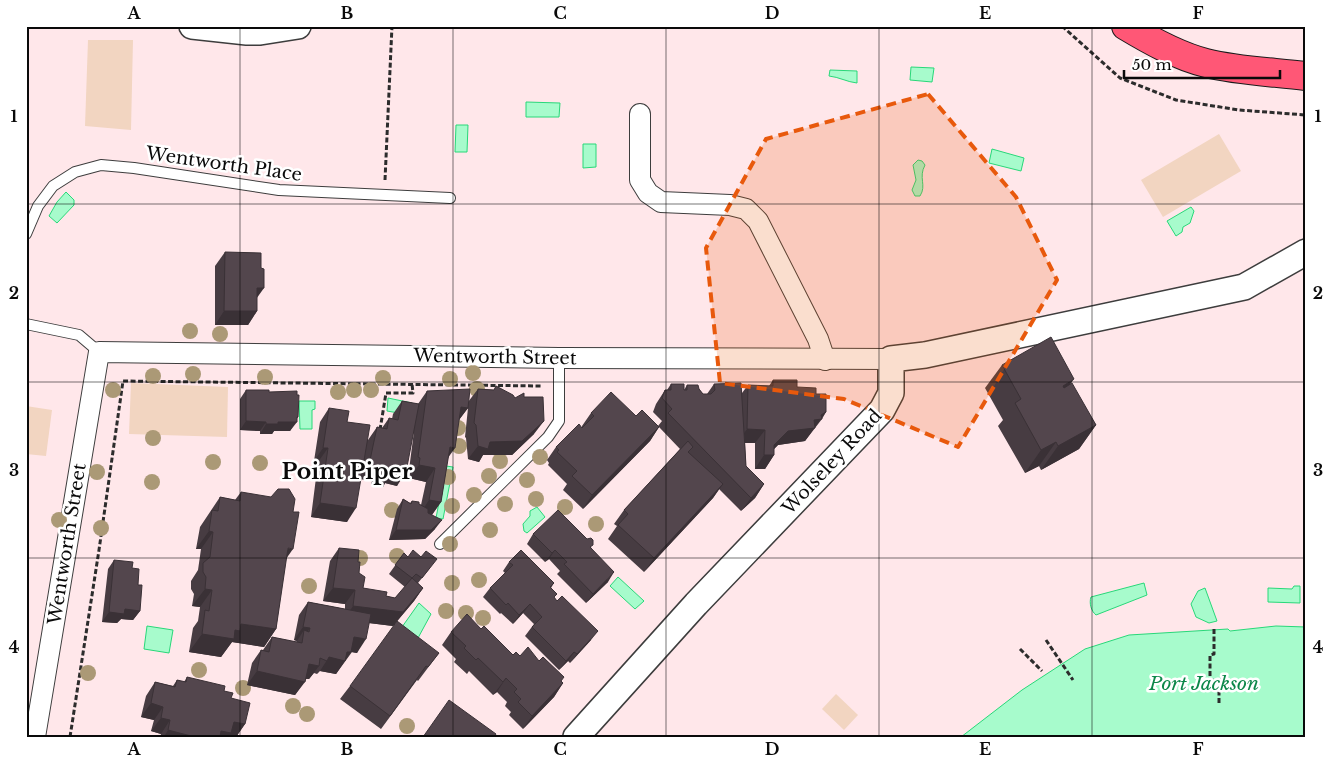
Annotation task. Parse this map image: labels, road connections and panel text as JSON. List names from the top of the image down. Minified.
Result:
{"streets":{"street":["Wentworth Street","Wolseley Road"],"lane":["Wentworth Place"]},"crossings":[["Wentworth Street","Wolseley Road"]],"districts":["Point Piper"],"water":["Port Jackson"],"scale_bar":"50 m","grid":{"columns":["A","B","C","D","E","F"],"rows":["1","2","3","4"]}}
